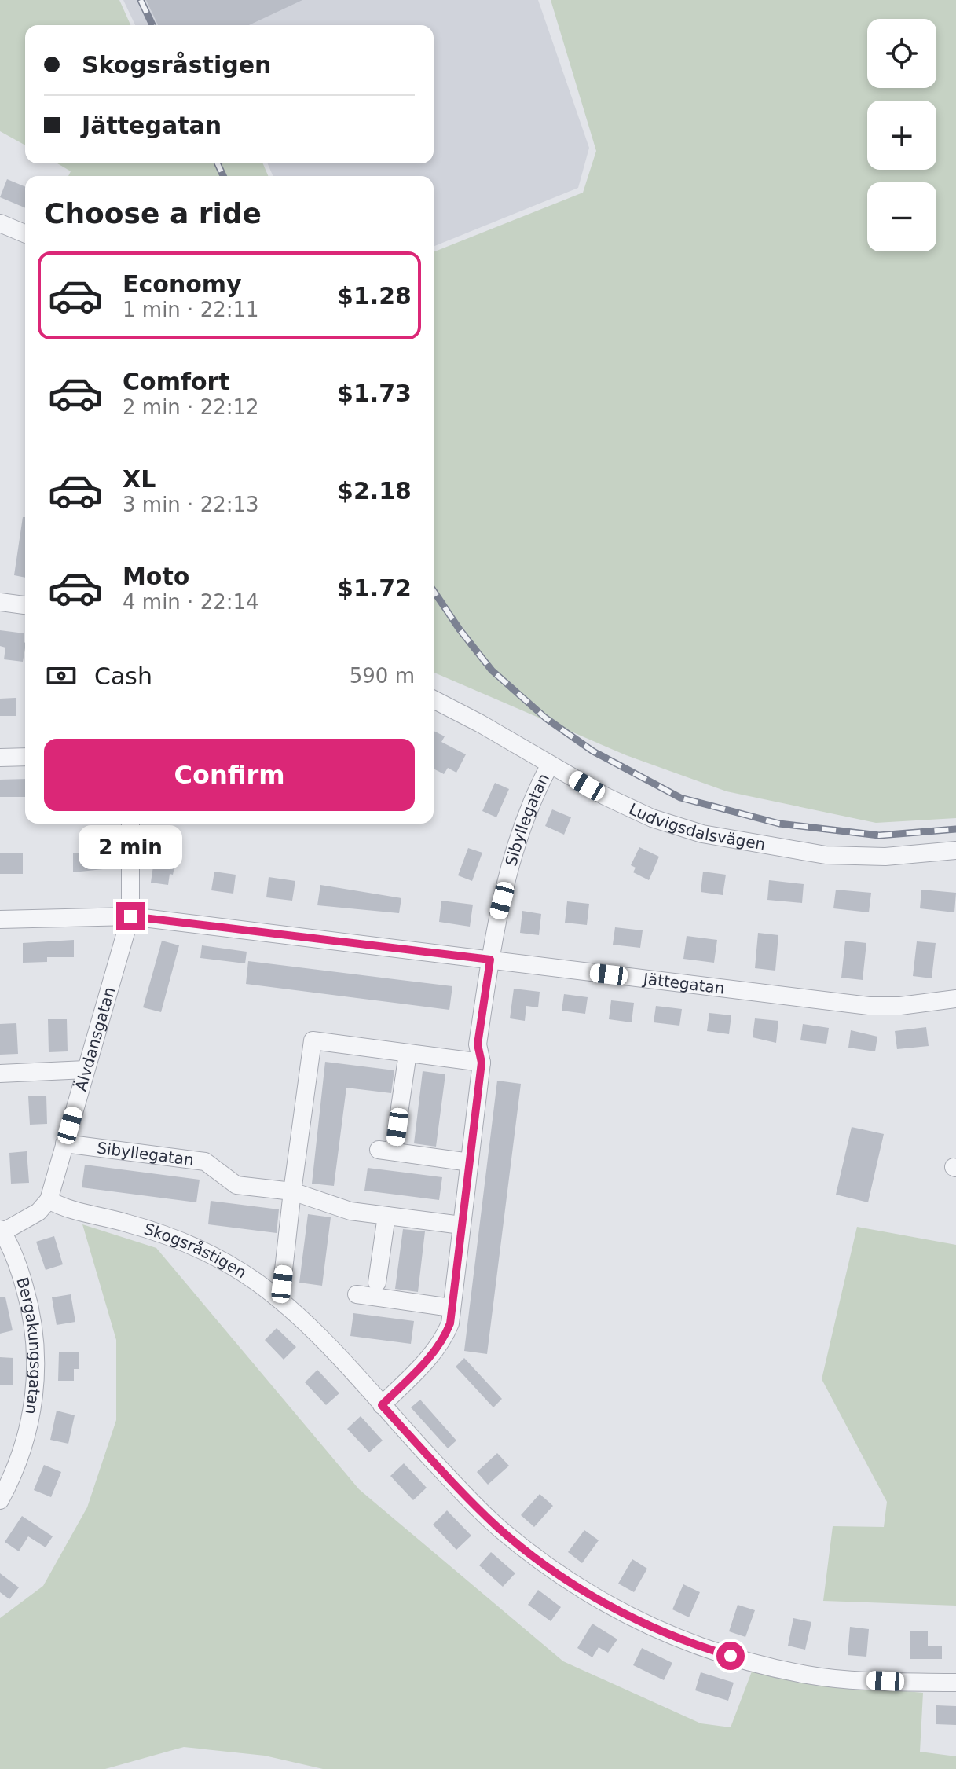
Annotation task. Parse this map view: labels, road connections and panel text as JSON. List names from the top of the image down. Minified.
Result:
{"streets":{"street":["Sibyllegatan","Ludvigsdalsvägen","Jättegatan","Älvdansgatan","Skogsråstigen","Bergakungsgatan"]},"crossings":[["Sibyllegatan","Ludvigsdalsvägen"],["Sibyllegatan","Jättegatan"],["Sibyllegatan","Älvdansgatan"],["Sibyllegatan","Skogsråstigen"],["Jättegatan","Älvdansgatan"],["Älvdansgatan","Skogsråstigen"]],"page":{"map_buttons":["+","−"],"banner":["Skogsråstigen","Jättegatan"],"heading":"Choose a ride","list":[{"name":"Economy","note":"1 min · 22:11","value":"$1.28"},{"name":"Comfort","note":"2 min · 22:12","value":"$1.73"},{"name":"XL","note":"3 min · 22:13","value":"$2.18"},{"name":"Moto","note":"4 min · 22:14","value":"$1.72"}],"pay":["Cash","590 m"],"buttons":"Confirm","bubble":"2 min"}}
